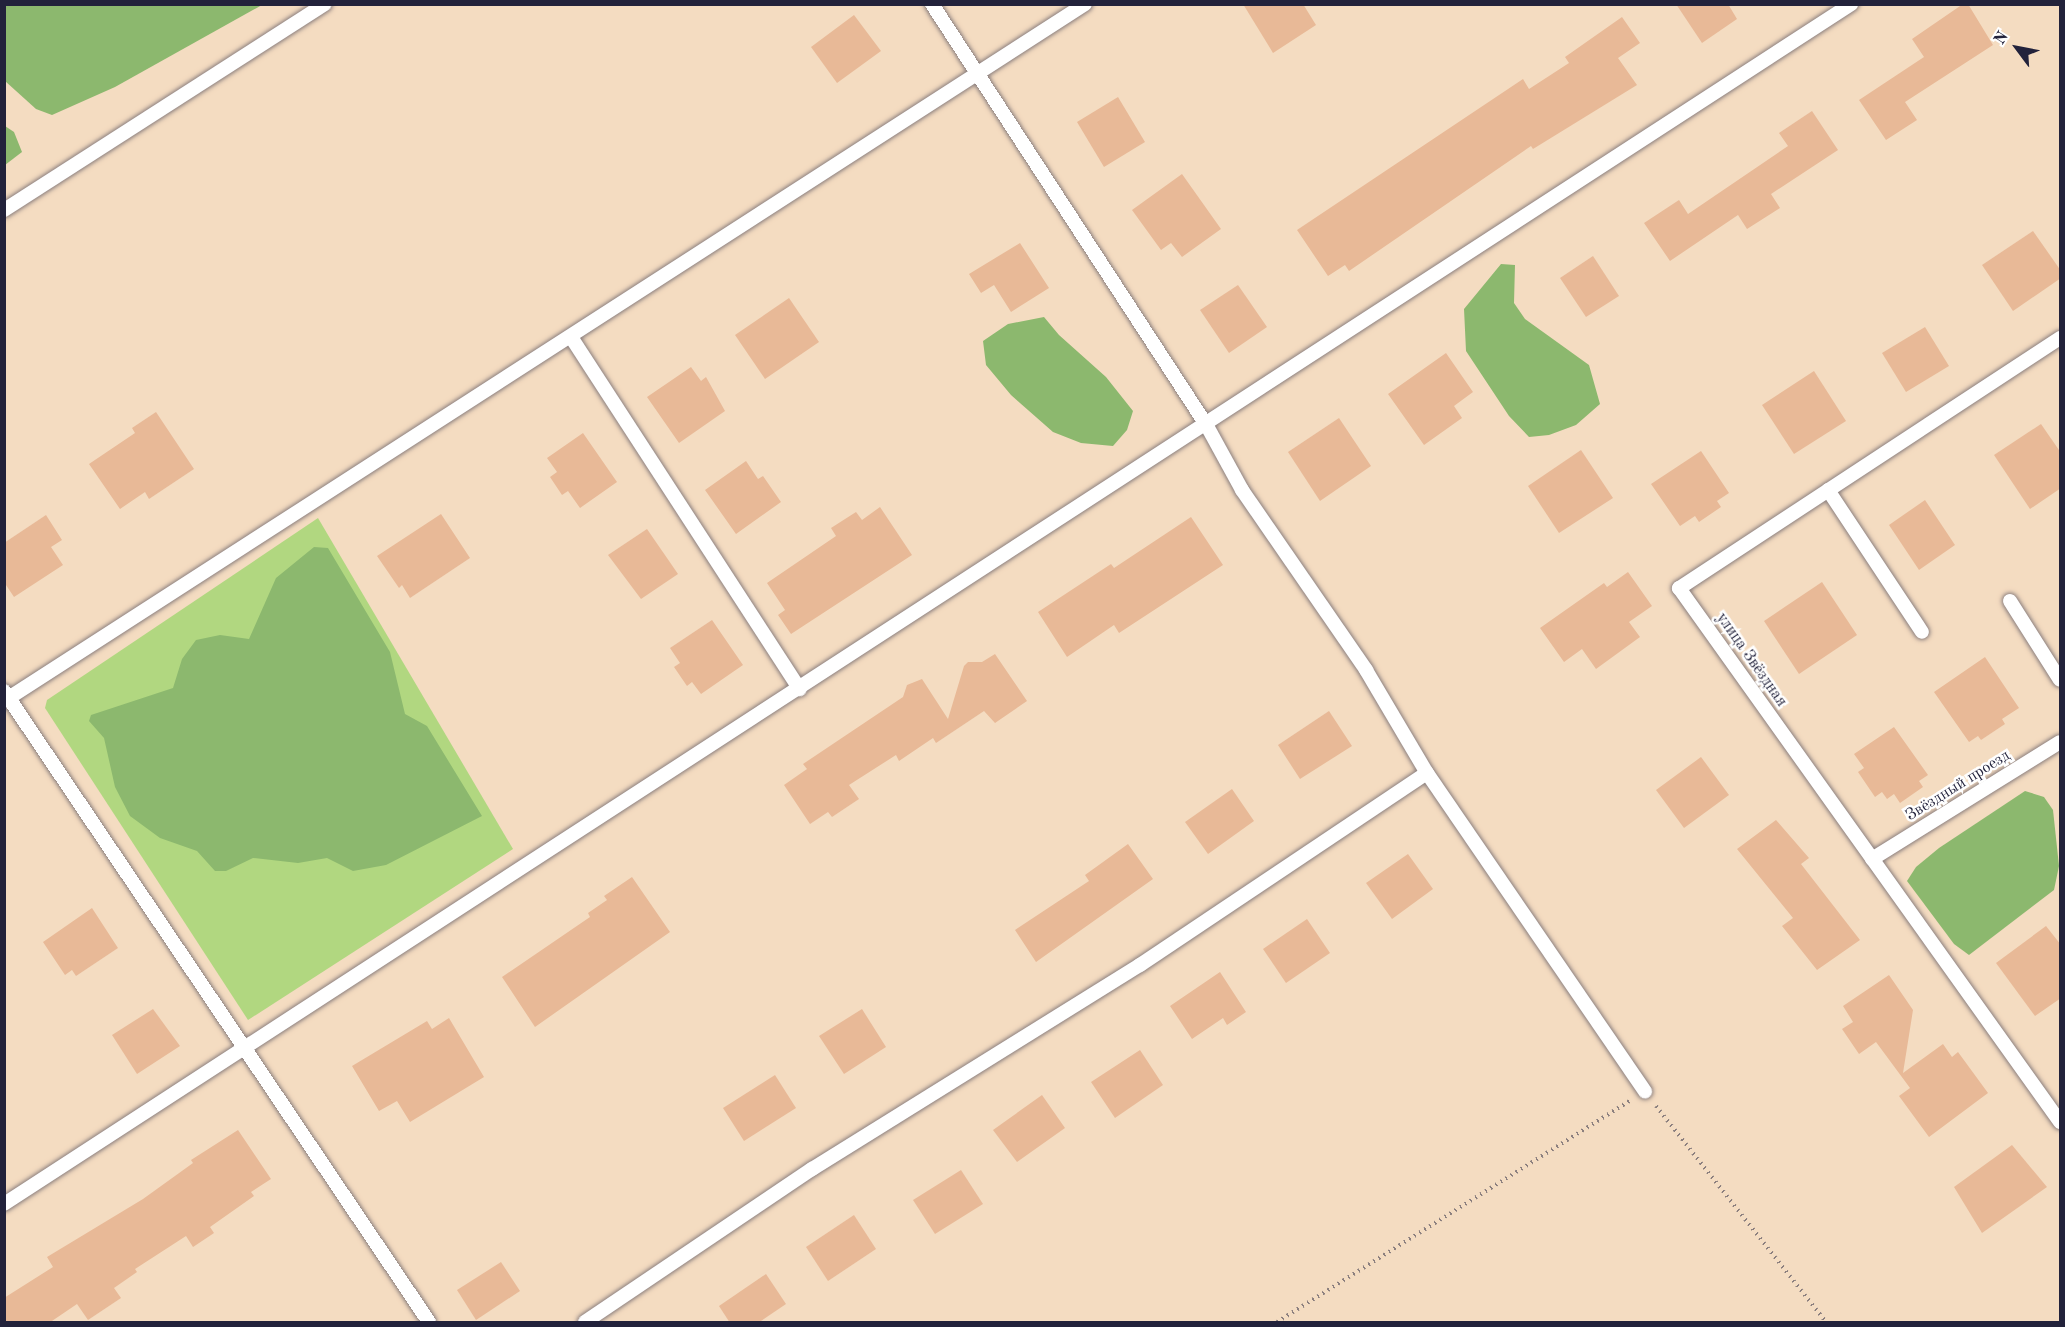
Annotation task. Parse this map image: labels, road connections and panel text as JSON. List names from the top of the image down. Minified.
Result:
{"streets":{"lane":["улица Звёздная","Звёздный проезд"]},"crossings":[["улица Звёздная","Звёздный проезд"]],"north":"top left"}
